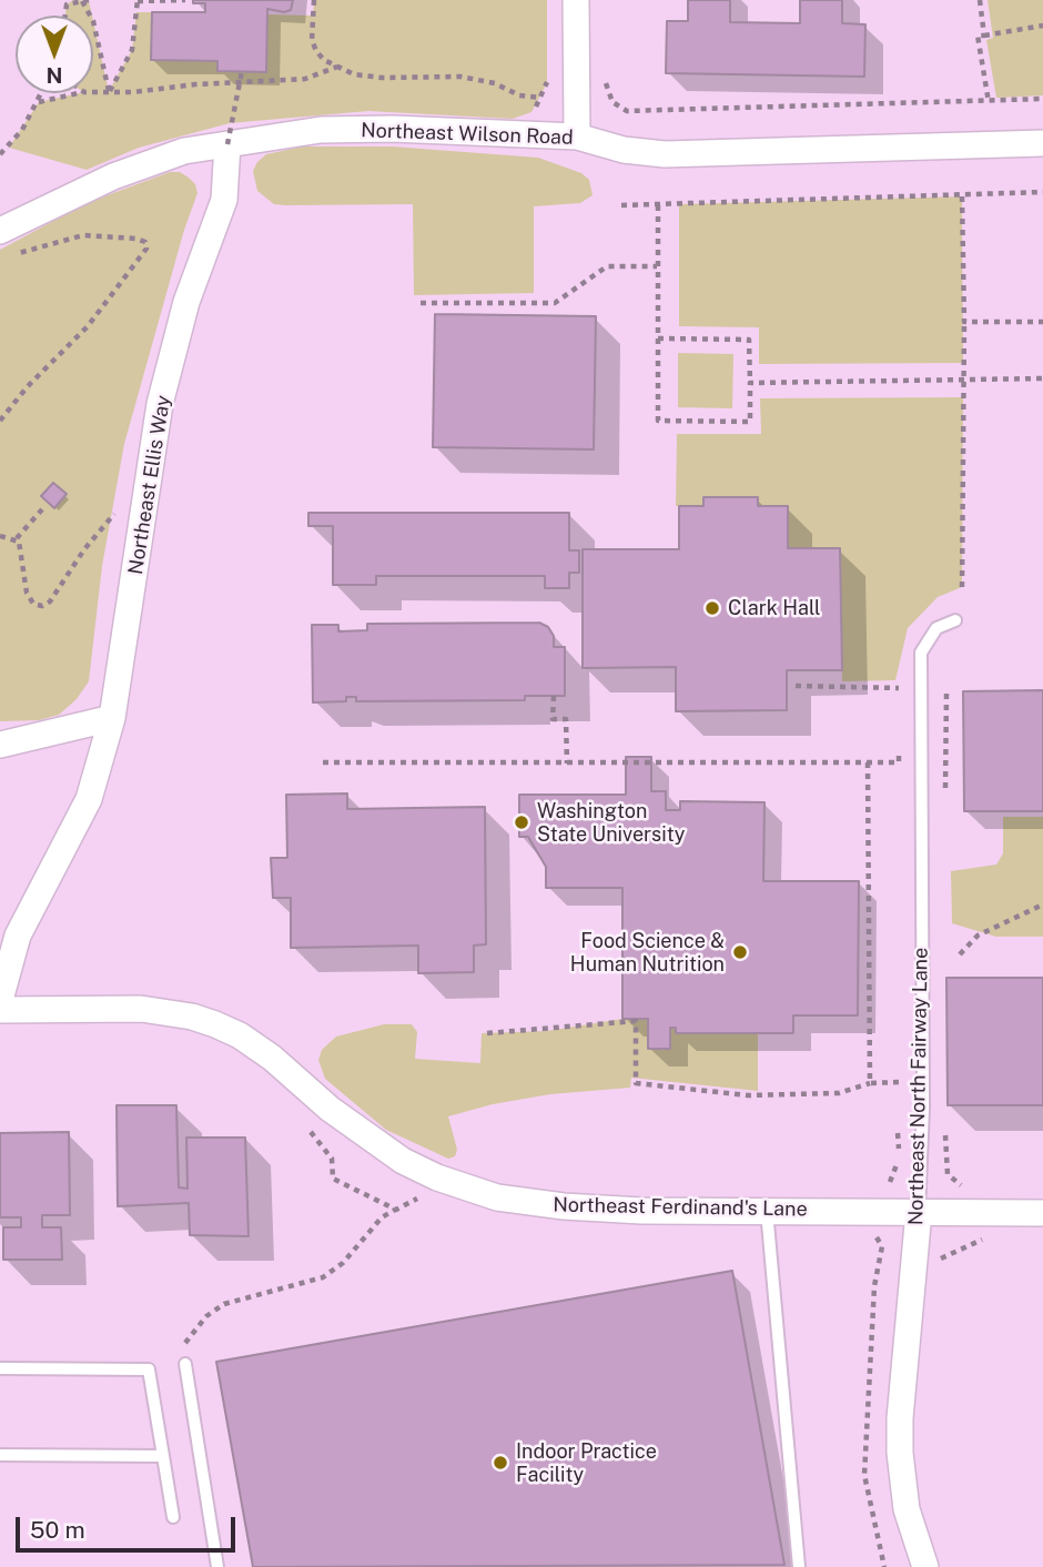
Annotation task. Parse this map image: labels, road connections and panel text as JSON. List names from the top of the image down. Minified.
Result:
{"streets":{"street":["Northeast Wilson Road","Northeast Ellis Way","Northeast North Fairway Lane","Northeast Ferdinand's Lane"]},"crossings":[["Northeast Wilson Road","Northeast Ellis Way"],["Northeast North Fairway Lane","Northeast Ferdinand's Lane"]],"places":["Clark Hall","Washington State University","Food Science & Human Nutrition","Indoor Practice Facility"],"scale_bar":"50 m","north":"bottom"}
